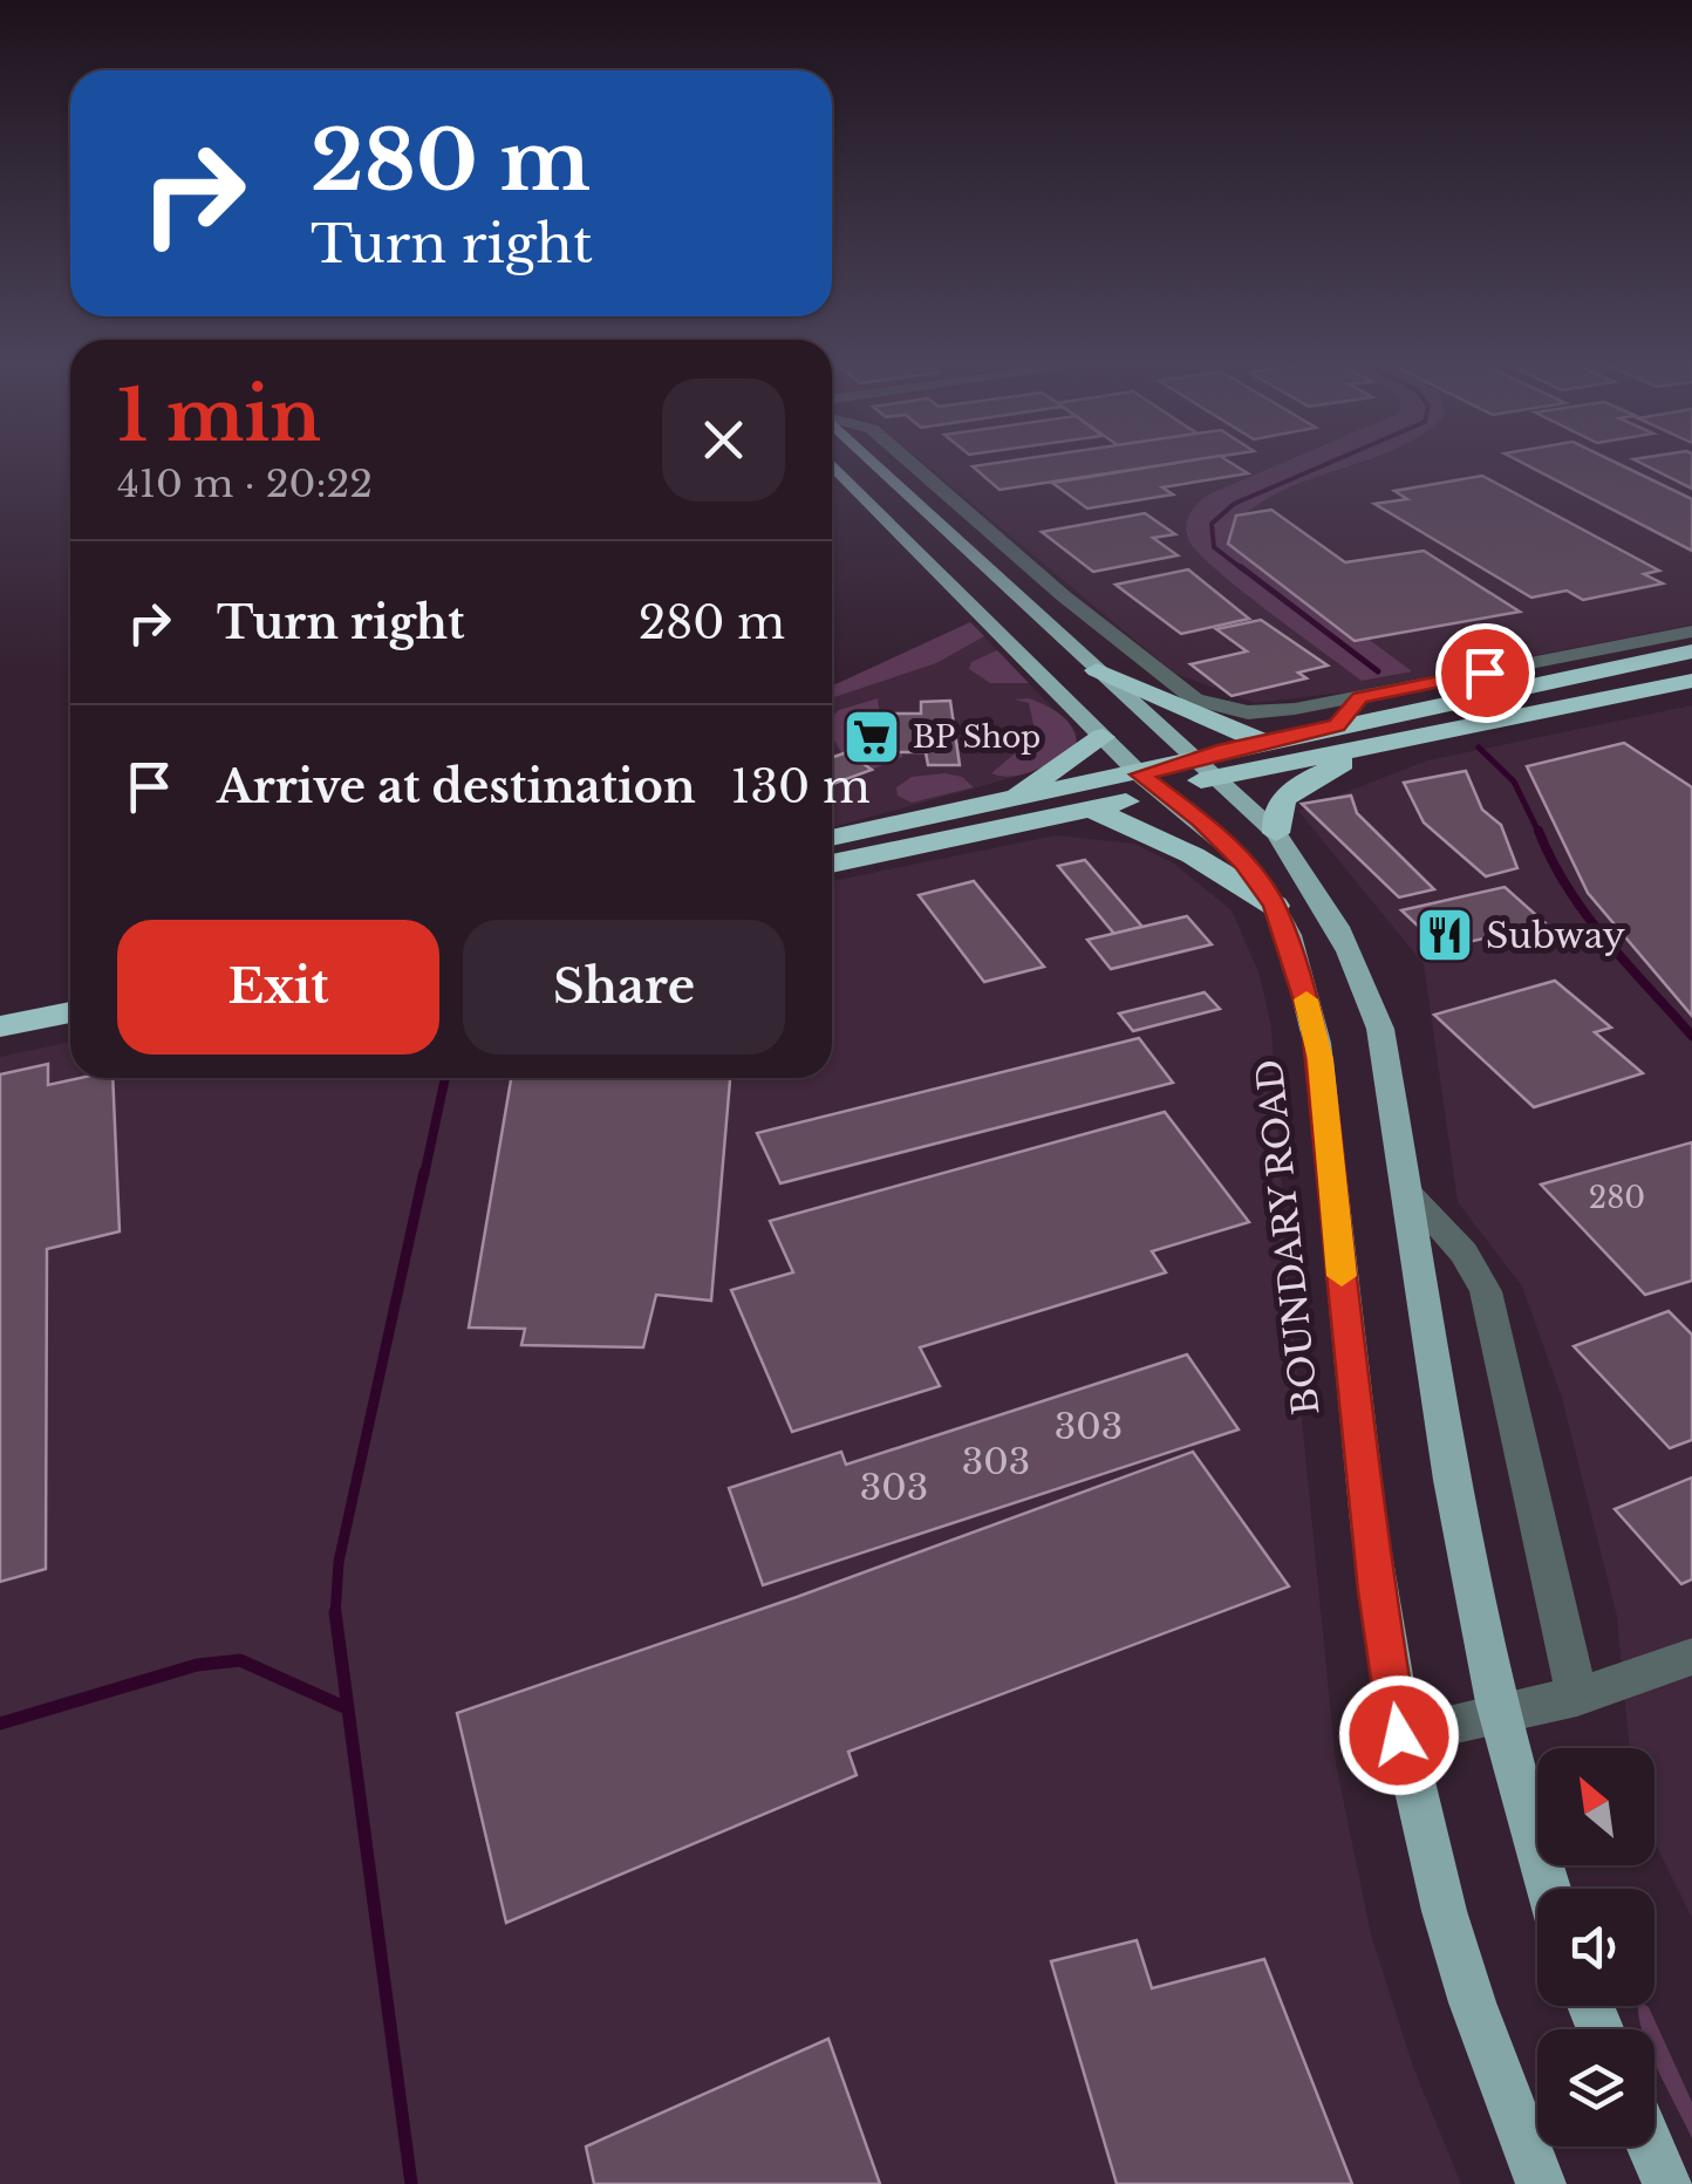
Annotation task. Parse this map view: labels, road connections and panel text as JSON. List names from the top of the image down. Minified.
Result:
{"streets":{"main road":["BOUNDARY ROAD"]},"places":{"supermarket":["BP Shop"],"restaurant":["Subway"]},"house_numbers":["280","303","303","303"],"north":"top left","page":{"turn":["280 m","Turn right"],"heading":["1 min","410 m · 20:22"],"list":[{"name":"Turn right","value":"280 m"},{"name":"Arrive at destination","value":"130 m"}],"buttons":["Exit","Share"]}}
